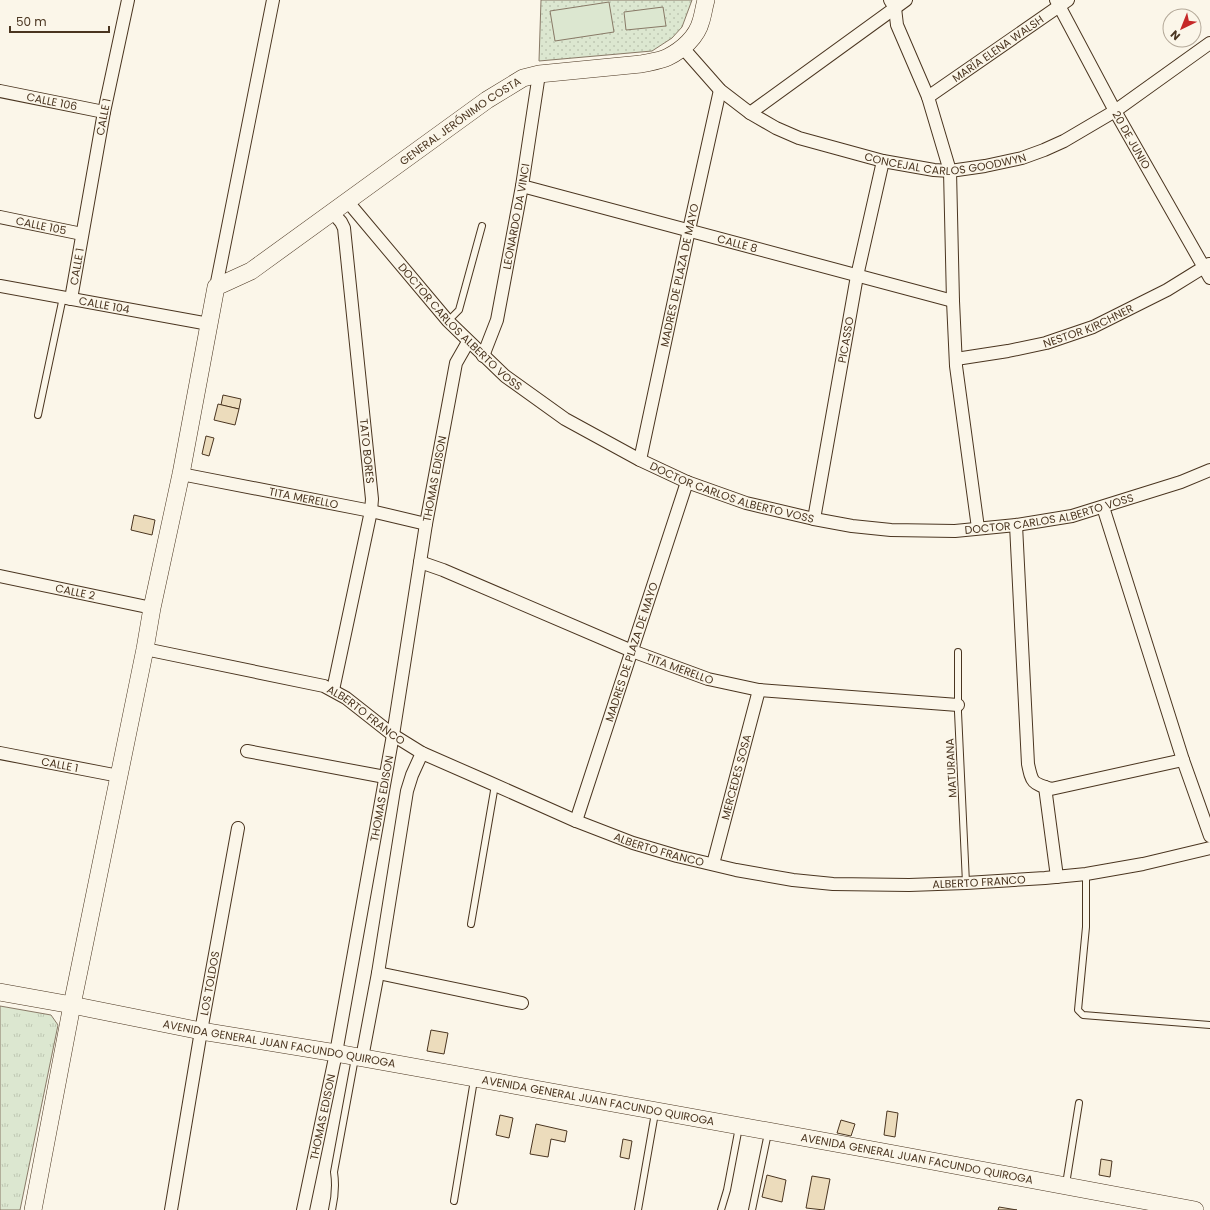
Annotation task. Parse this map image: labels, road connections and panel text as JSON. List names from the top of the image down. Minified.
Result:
{"streets":{"street":["MARÍA ELENA WALSH","CALLE 106","CALLE 1","GENERAL JERÓNIMO COSTA","20 DE JUNIO","CONCEJAL CARLOS GOODWYN","LEONARDO DA VINCI","CALLE 105","CALLE 8","MADRES DE PLAZA DE MAYO","CALLE 104","NESTOR KIRCHNER","DOCTOR CARLOS ALBERTO VOSS","PICASSO","TATO BORES","THOMAS EDISON","TITA MERELLO","CALLE 2","ALBERTO FRANCO","MERCEDES SOSA","LOS TOLDOS","AVENIDA GENERAL JUAN FACUNDO QUIROGA"],"lane":["MATURANA"]},"crossings":[["MARÍA ELENA WALSH","20 DE JUNIO"],["CALLE 106","CALLE 1"],["CALLE 1","CALLE 105"],["CALLE 1","CALLE 104"],["GENERAL JERÓNIMO COSTA","CONCEJAL CARLOS GOODWYN"],["GENERAL JERÓNIMO COSTA","LEONARDO DA VINCI"],["GENERAL JERÓNIMO COSTA","DOCTOR CARLOS ALBERTO VOSS"],["GENERAL JERÓNIMO COSTA","TATO BORES"],["20 DE JUNIO","CONCEJAL CARLOS GOODWYN"],["20 DE JUNIO","NESTOR KIRCHNER"],["CONCEJAL CARLOS GOODWYN","MADRES DE PLAZA DE MAYO"],["CONCEJAL CARLOS GOODWYN","PICASSO"],["LEONARDO DA VINCI","CALLE 8"],["LEONARDO DA VINCI","DOCTOR CARLOS ALBERTO VOSS"],["CALLE 8","MADRES DE PLAZA DE MAYO"],["CALLE 8","PICASSO"],["MADRES DE PLAZA DE MAYO","DOCTOR CARLOS ALBERTO VOSS"],["MADRES DE PLAZA DE MAYO","TITA MERELLO"],["MADRES DE PLAZA DE MAYO","ALBERTO FRANCO"],["DOCTOR CARLOS ALBERTO VOSS","PICASSO"],["DOCTOR CARLOS ALBERTO VOSS","THOMAS EDISON"],["TATO BORES","TITA MERELLO"],["TATO BORES","ALBERTO FRANCO"],["THOMAS EDISON","TITA MERELLO"],["THOMAS EDISON","ALBERTO FRANCO"],["THOMAS EDISON","AVENIDA GENERAL JUAN FACUNDO QUIROGA"],["TITA MERELLO","MATURANA"],["TITA MERELLO","MERCEDES SOSA"],["ALBERTO FRANCO","MATURANA"],["ALBERTO FRANCO","MERCEDES SOSA"],["LOS TOLDOS","AVENIDA GENERAL JUAN FACUNDO QUIROGA"]],"scale_bar":"50 m","north":"bottom left"}
